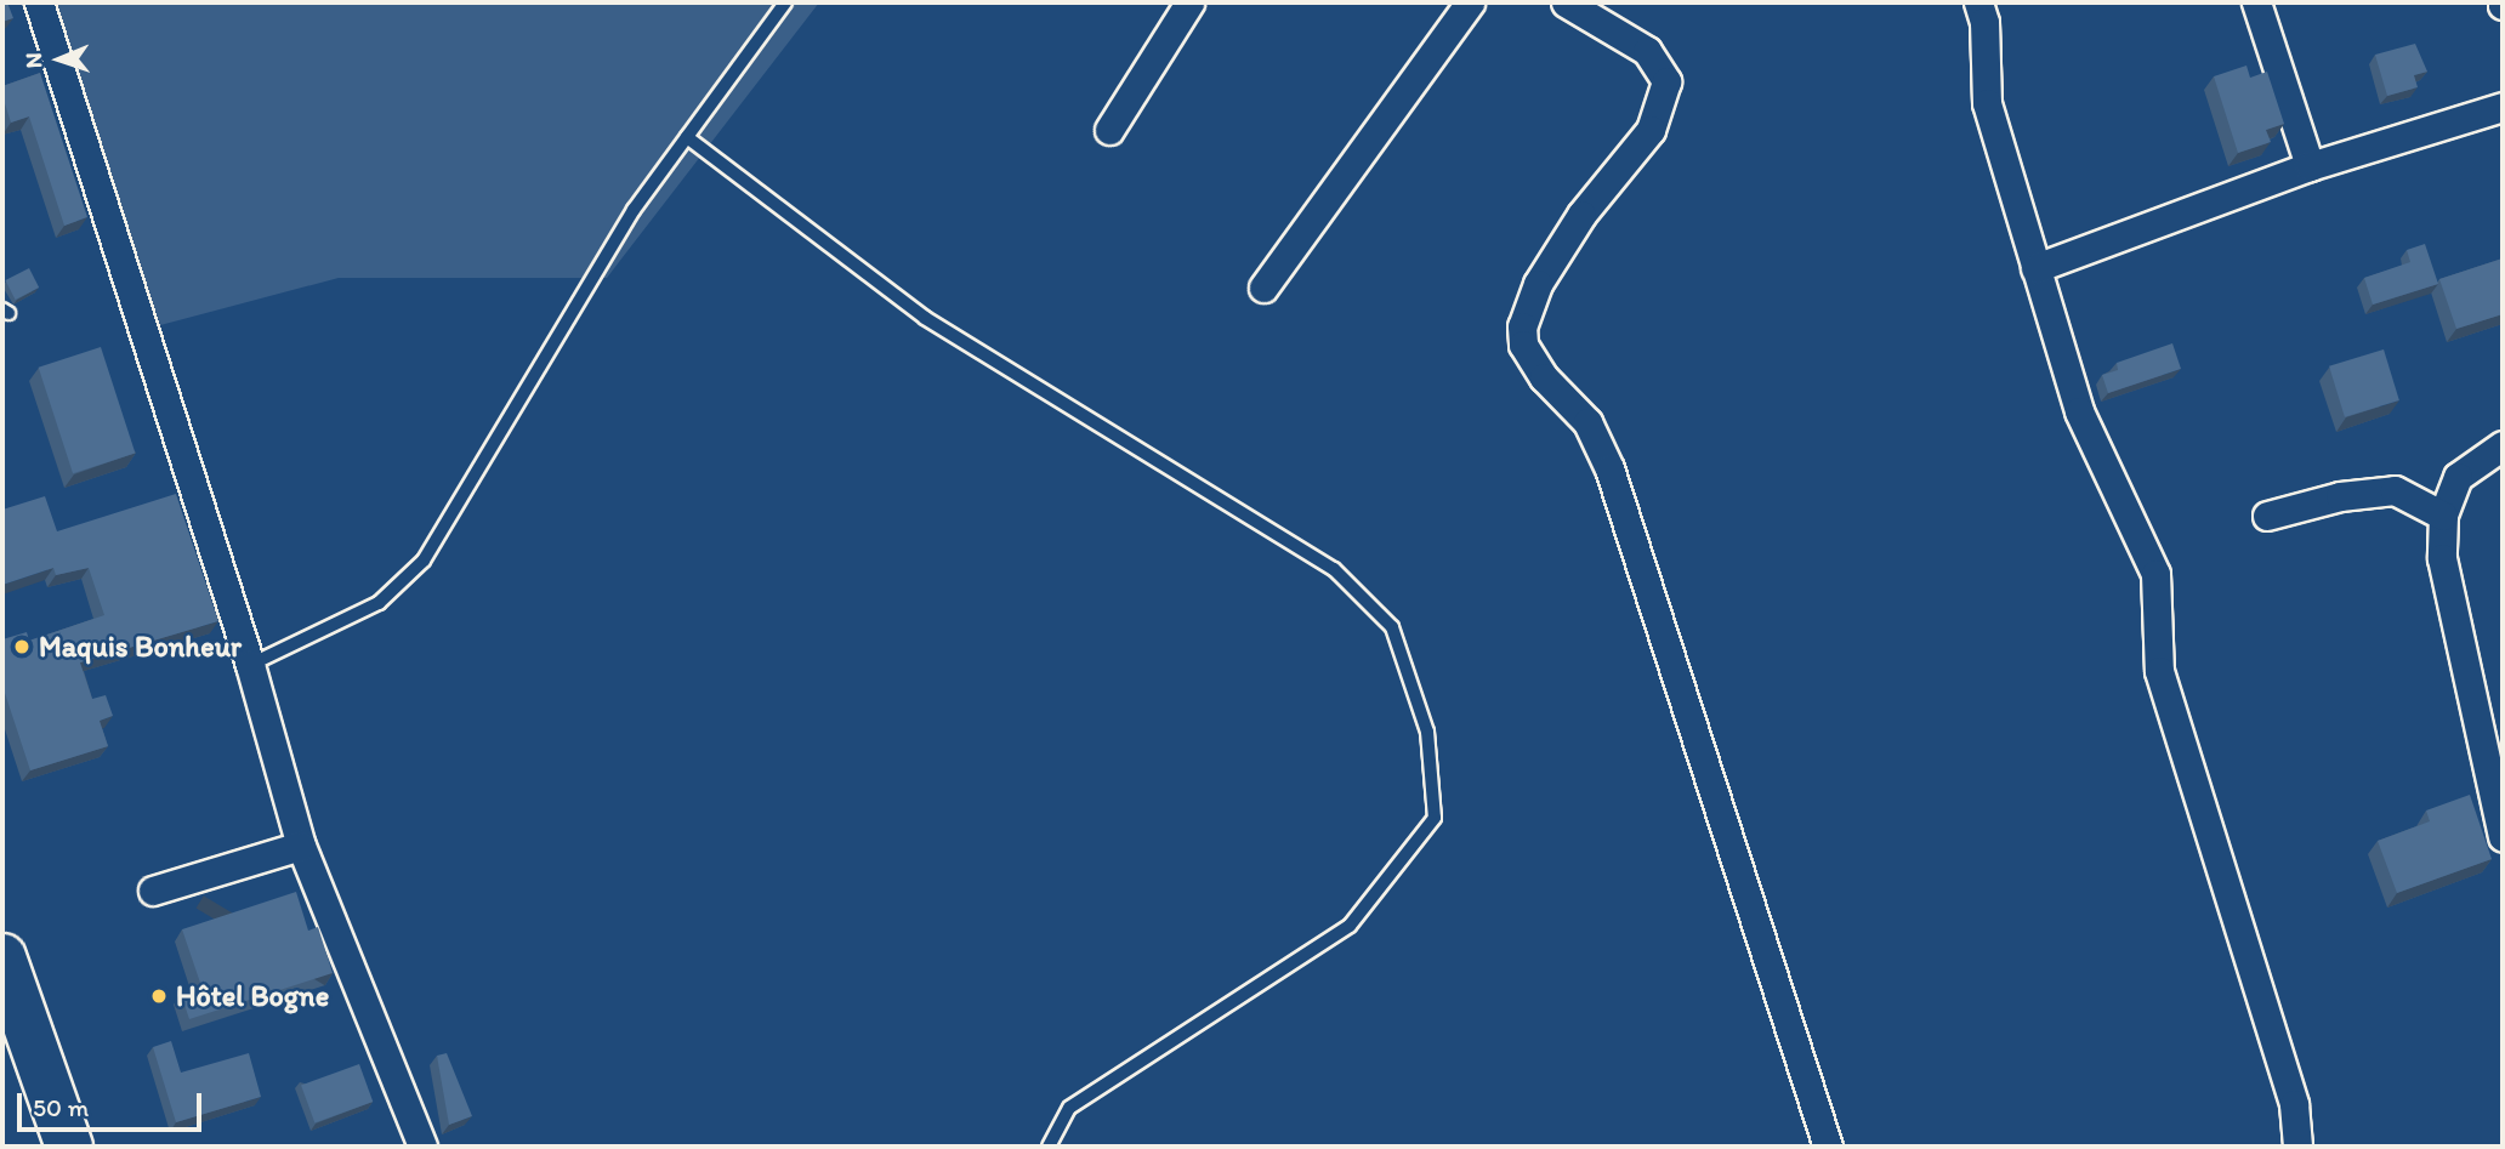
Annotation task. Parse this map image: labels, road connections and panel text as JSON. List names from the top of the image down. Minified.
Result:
{"places":["Maquis Bonheur","Hôtel Bogne"],"scale_bar":"50 m","north":"left"}
